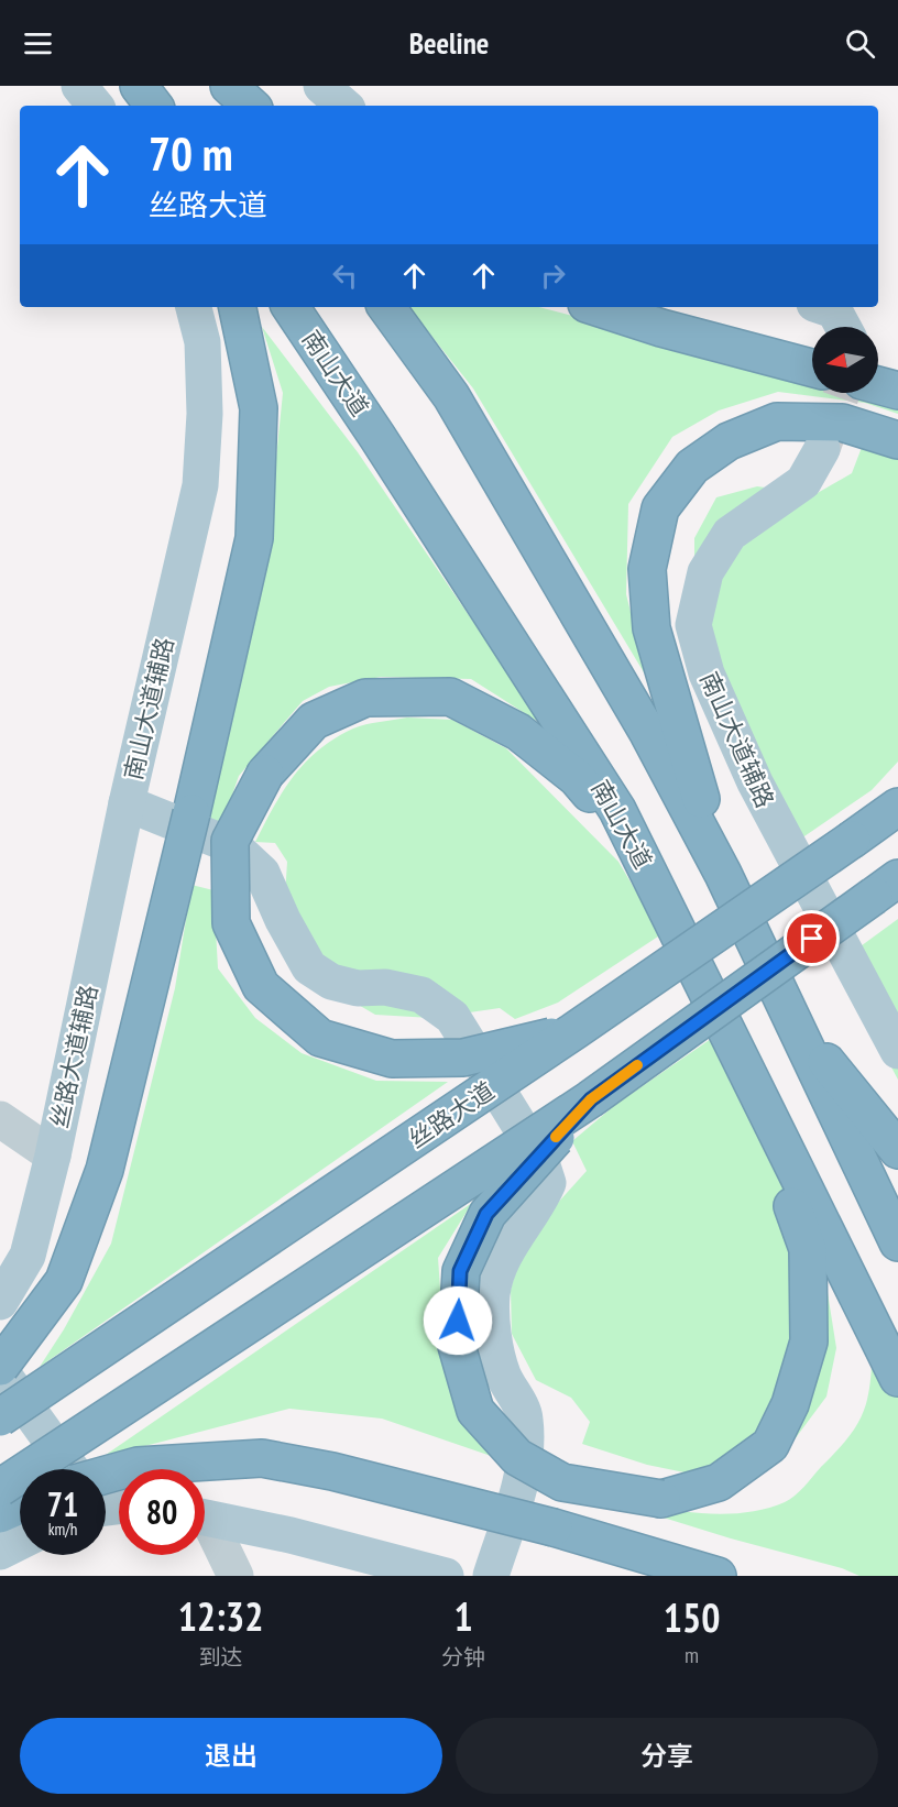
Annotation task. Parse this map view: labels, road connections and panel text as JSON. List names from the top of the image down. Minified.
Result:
{"streets":{"highway":["南山大道","丝路大道"],"main road":["南山大道辅路","丝路大道辅路"]},"crossings":[["南山大道辅路","丝路大道辅路"]],"north":"left","page":{"header":"Beeline","turn":["70 m","丝路大道"],"speed":"71 km/h","limit":"80","eta":["12:32","到达","1","分钟","150","m"],"buttons":["退出","分享"]}}
